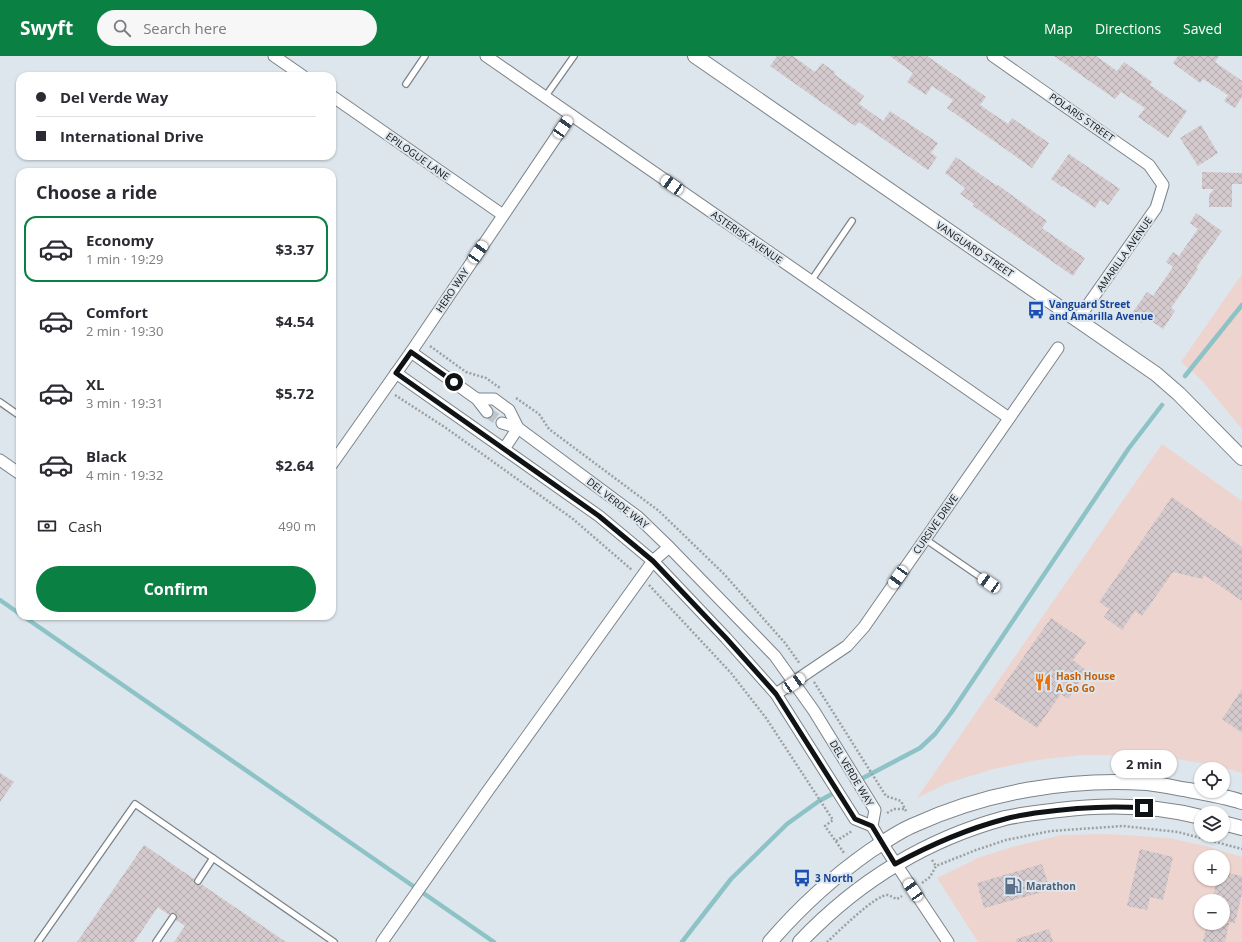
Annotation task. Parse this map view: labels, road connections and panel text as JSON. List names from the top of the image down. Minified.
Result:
{"streets":{"street":["POLARIS STREET","EPILOGUE LANE","ASTERISK AVENUE","VANGUARD STREET","AMARILLA AVENUE","HERO WAY","DEL VERDE WAY","CURSIVE DRIVE"]},"crossings":[["POLARIS STREET","AMARILLA AVENUE"],["EPILOGUE LANE","HERO WAY"],["ASTERISK AVENUE","HERO WAY"],["ASTERISK AVENUE","CURSIVE DRIVE"],["VANGUARD STREET","AMARILLA AVENUE"],["HERO WAY","DEL VERDE WAY"],["DEL VERDE WAY","CURSIVE DRIVE"]],"places":{"bus stop":["Vanguard Street and Amarilla Avenue","3 North"],"restaurant":["Hash House A Go Go"],"fuel station":["Marathon"]},"page":{"header":"Swyft","search":"Search here","nav":["Map","Directions","Saved"],"banner":["Del Verde Way","International Drive"],"heading":"Choose a ride","list":[{"name":"Economy","note":"1 min · 19:29","value":"$3.37"},{"name":"Comfort","note":"2 min · 19:30","value":"$4.54"},{"name":"XL","note":"3 min · 19:31","value":"$5.72"},{"name":"Black","note":"4 min · 19:32","value":"$2.64"}],"pay":["Cash","490 m"],"buttons":"Confirm","bubble":"2 min","map_buttons":["+","−"]}}
